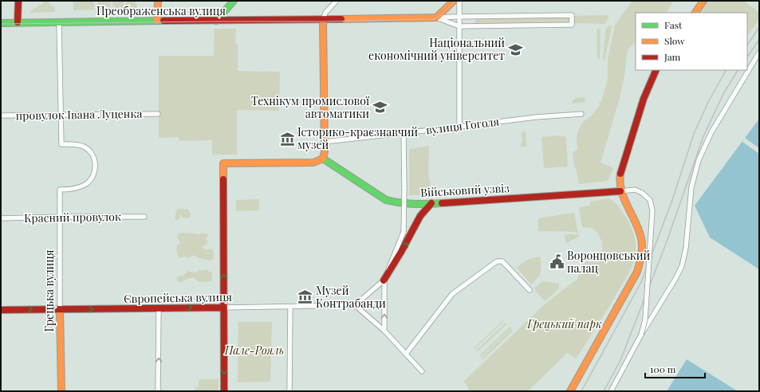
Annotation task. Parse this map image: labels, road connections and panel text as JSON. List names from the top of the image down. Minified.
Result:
{"streets":{"street":["Преображенська вулиця","провулок Івана Луценка","вулиця Гоголя","Військовий узвіз","Красний провулок","Грецька вулиця","Європейська вулиця"]},"crossings":[["провулок Івана Луценка","Грецька вулиця"],["Красний провулок","Грецька вулиця"],["Грецька вулиця","Європейська вулиця"]],"one_way":["Європейська вулиця"],"parks":["Грецький парк","Пале-Рояль"],"places":{"school or university":["Національний економічний університет","Технікум промислової автоматики"],"museum":["Історико-краєзнавчий музей","Музей Контрабанди"],"public building":["Воронцовський палац"]},"legend":["Fast","Slow","Jam"],"scale_bar":"100 m"}
